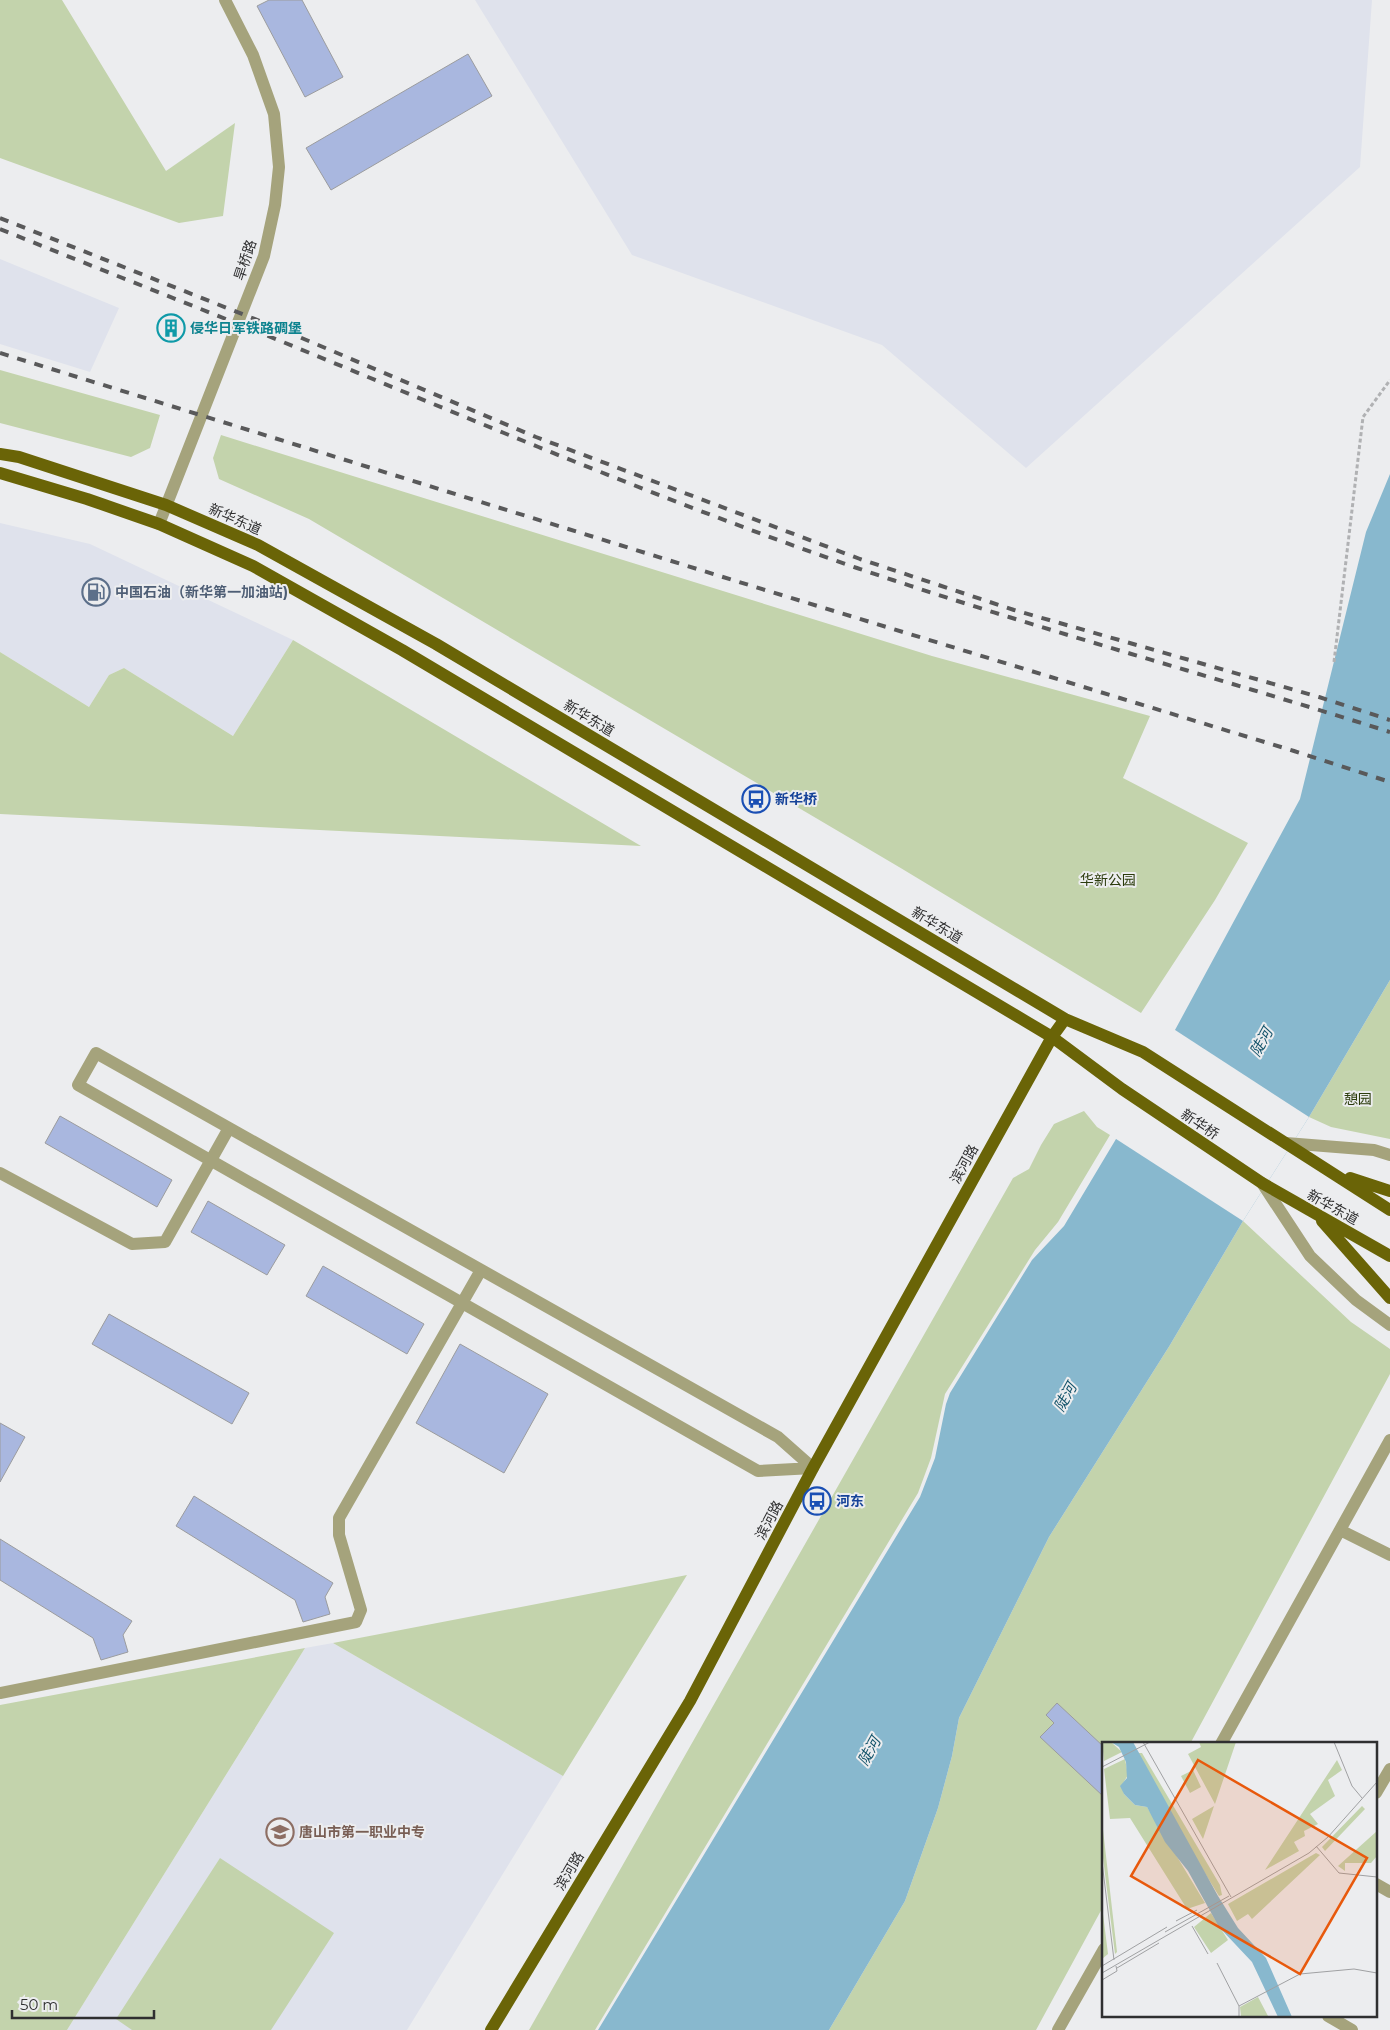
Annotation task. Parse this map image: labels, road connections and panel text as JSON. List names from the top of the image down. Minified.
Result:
{"streets":{"main road":["新华东道","新华桥","滨河路"],"street":["旱桥路"]},"crossings":[["旱桥路","新华东道"],["新华东道","新华桥"],["新华东道","滨河路"],["新华桥","滨河路"]],"water":["陡河"],"parks":["华新公园","憩园"],"places":{"building":["侵华日军铁路碉堡"],"fuel station":["中国石油（新华第一加油站)"],"bus stop":["新华桥","河东"],"school or university":["唐山市第一职业中专"]},"scale_bar":"50 m"}
